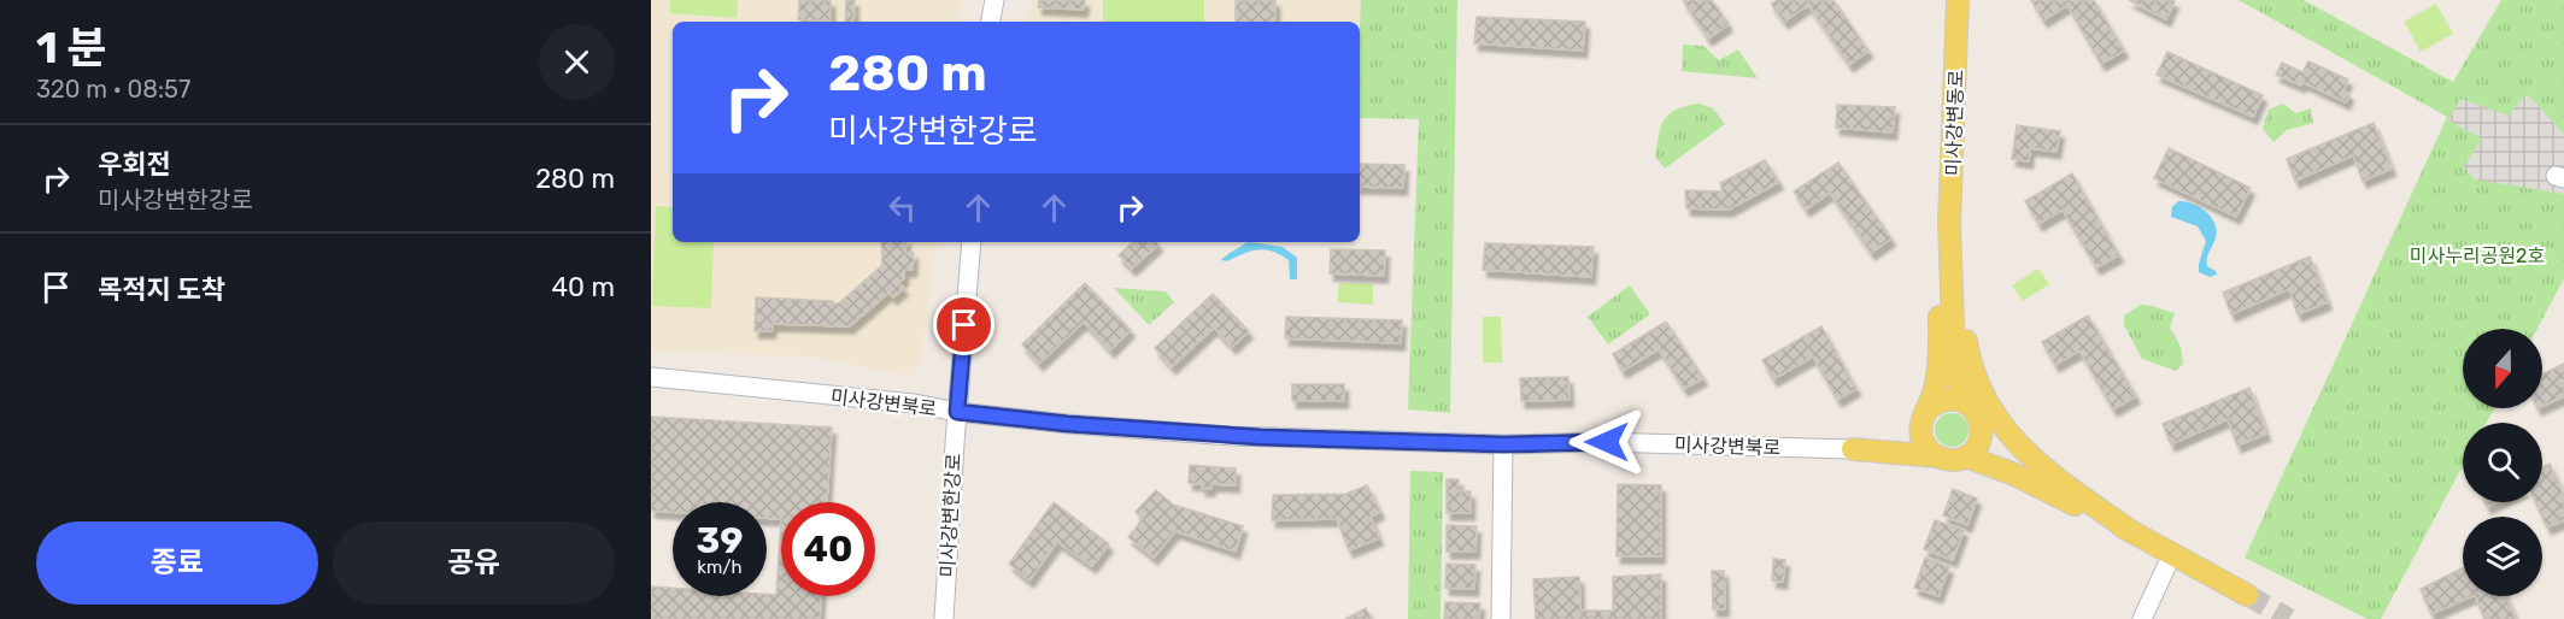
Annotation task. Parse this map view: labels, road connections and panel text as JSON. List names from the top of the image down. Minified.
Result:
{"streets":{"main road":["미사강변동로"],"street":["미사강변북로","미사강변한강로"]},"crossings":[["미사강변북로","미사강변한강로"]],"parks":["미사누리공원2호"],"north":"bottom","page":{"heading":["1 분","320 m · 08:57"],"turn":["280 m","미사강변한강로"],"list":[{"name":"우회전","note":"미사강변한강로","value":"280 m"},{"name":"목적지 도착","value":"40 m"}],"speed":"39 km/h","limit":"40","buttons":["종료","공유"]}}
